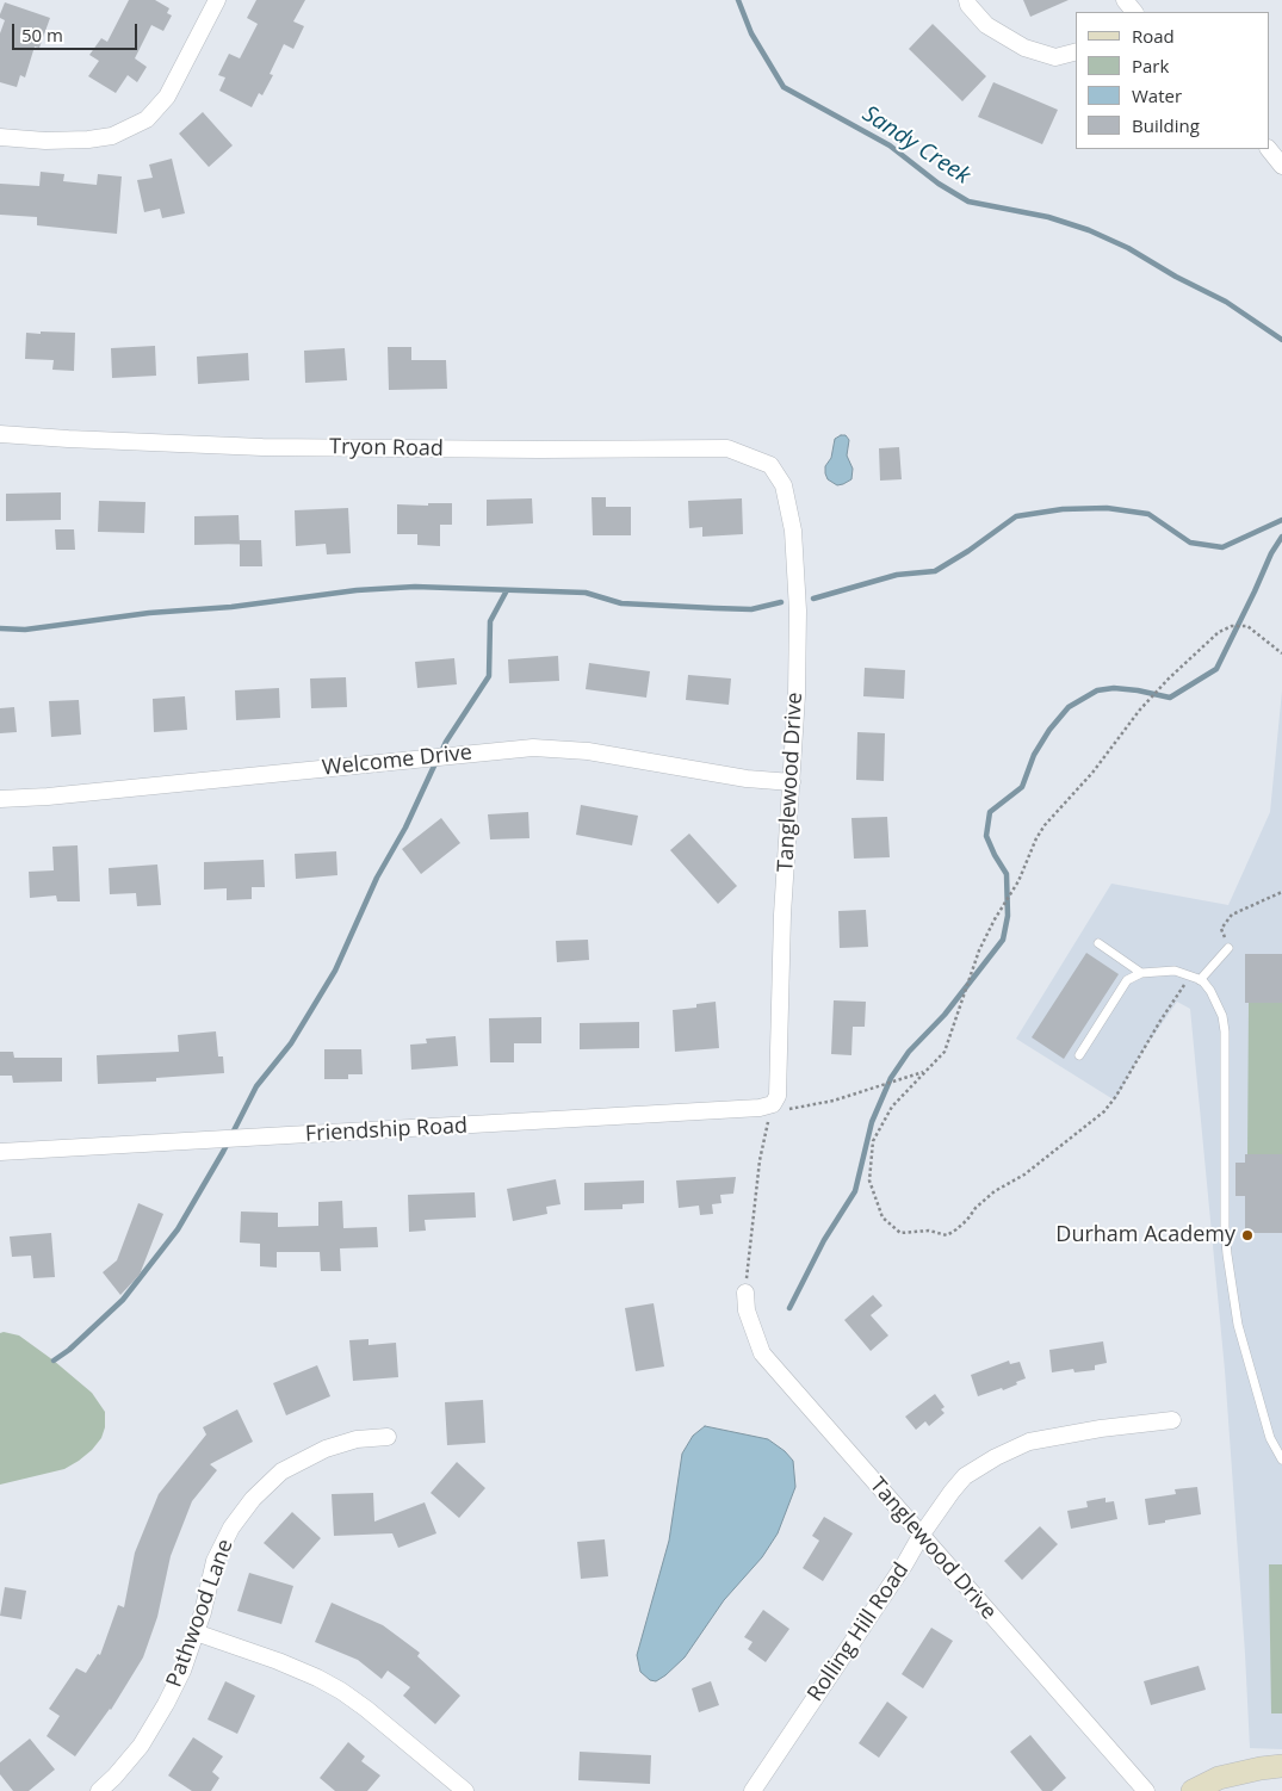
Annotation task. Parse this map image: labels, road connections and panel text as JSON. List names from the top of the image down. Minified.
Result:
{"streets":{"street":["Tryon Road","Welcome Drive","Tanglewood Drive","Friendship Road","Pathwood Lane","Rolling Hill Road"]},"crossings":[["Tryon Road","Tanglewood Drive"],["Welcome Drive","Tanglewood Drive"],["Tanglewood Drive","Friendship Road"],["Tanglewood Drive","Rolling Hill Road"]],"water":["Sandy Creek"],"places":["Durham Academy"],"legend":["Road","Park","Water","Building"],"scale_bar":"50 m"}
